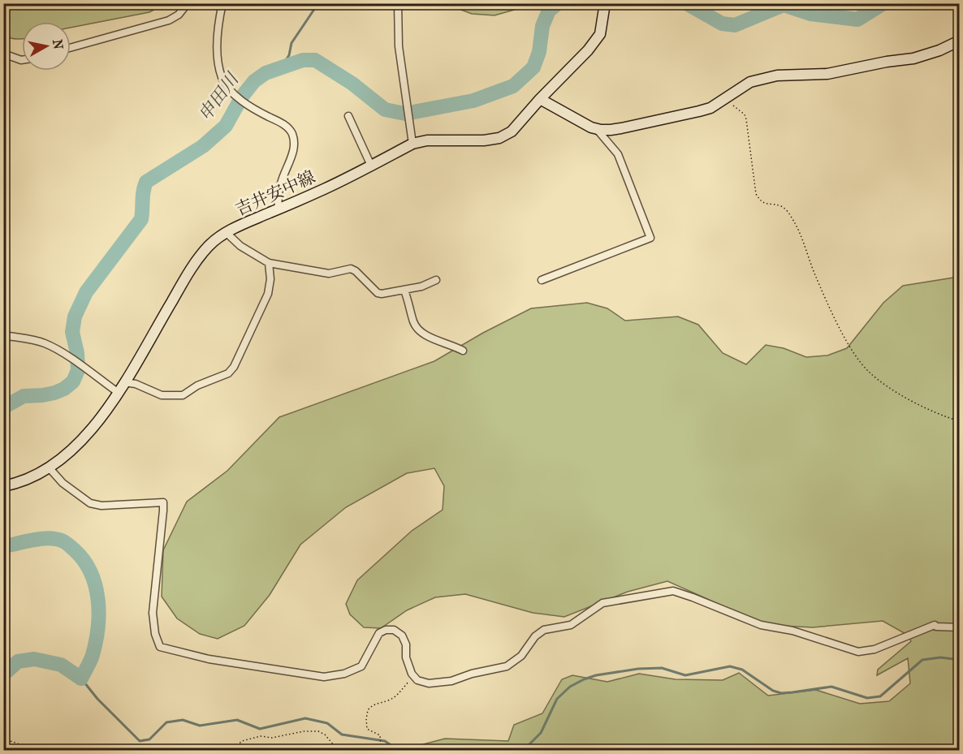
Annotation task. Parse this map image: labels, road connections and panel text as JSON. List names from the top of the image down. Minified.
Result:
{"streets":{"main road":["吉井安中線"]},"water":["申田川"],"north":"right"}
